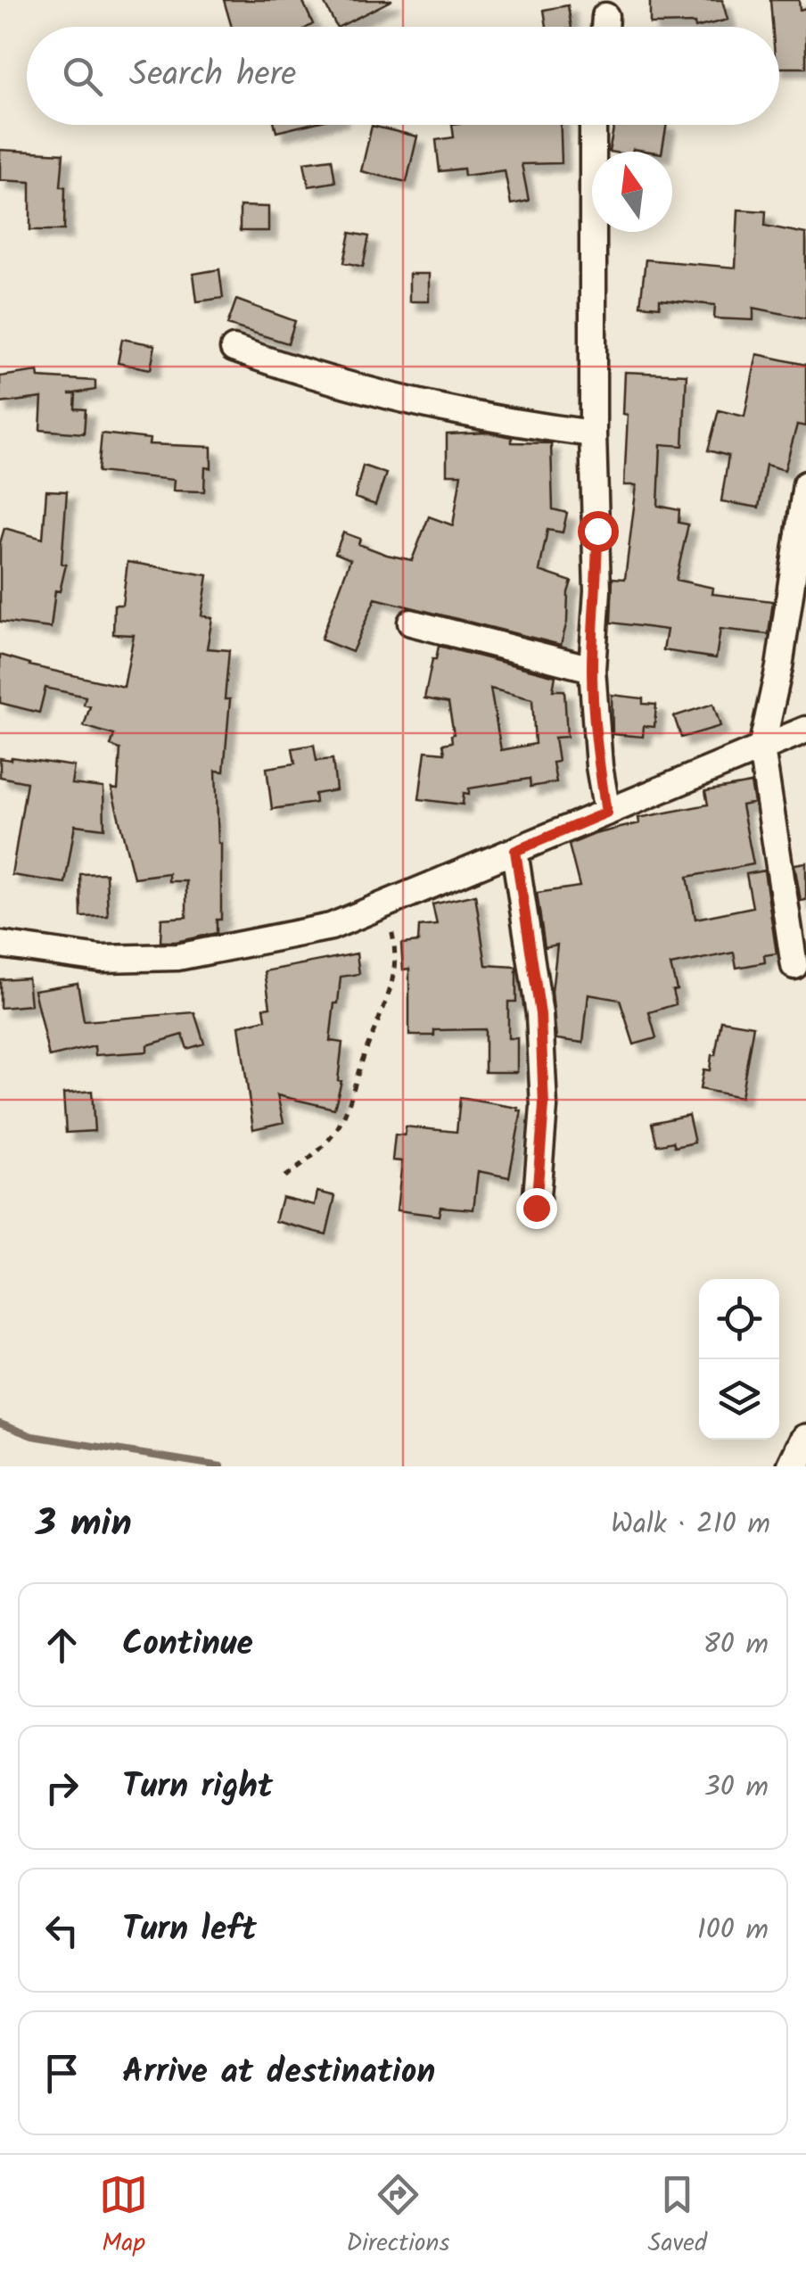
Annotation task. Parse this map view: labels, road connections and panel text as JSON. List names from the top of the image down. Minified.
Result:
{"north":"top","page":{"search":"Search here","heading":["3 min","Walk · 210 m"],"list":[["Continue","80 m"],["Turn right","30 m"],["Turn left","100 m"],"Arrive at destination"],"nav":["Map","Directions","Saved"]}}
